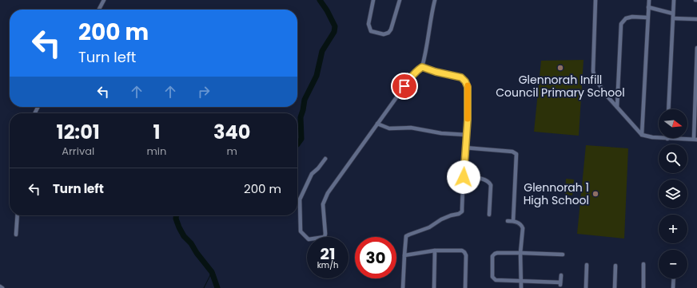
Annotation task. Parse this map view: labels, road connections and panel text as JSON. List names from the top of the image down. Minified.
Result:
{"places":["Glennorah Infill Council Primary School","Glennorah 1 High School"],"north":"right","page":{"turn":["200 m","Turn left"],"map_buttons":["+","−"],"eta":["12:01","Arrival","1","min","340","m"],"list":[{"name":"Turn left","value":"200 m"}],"speed":"21 km/h","limit":"30"}}
